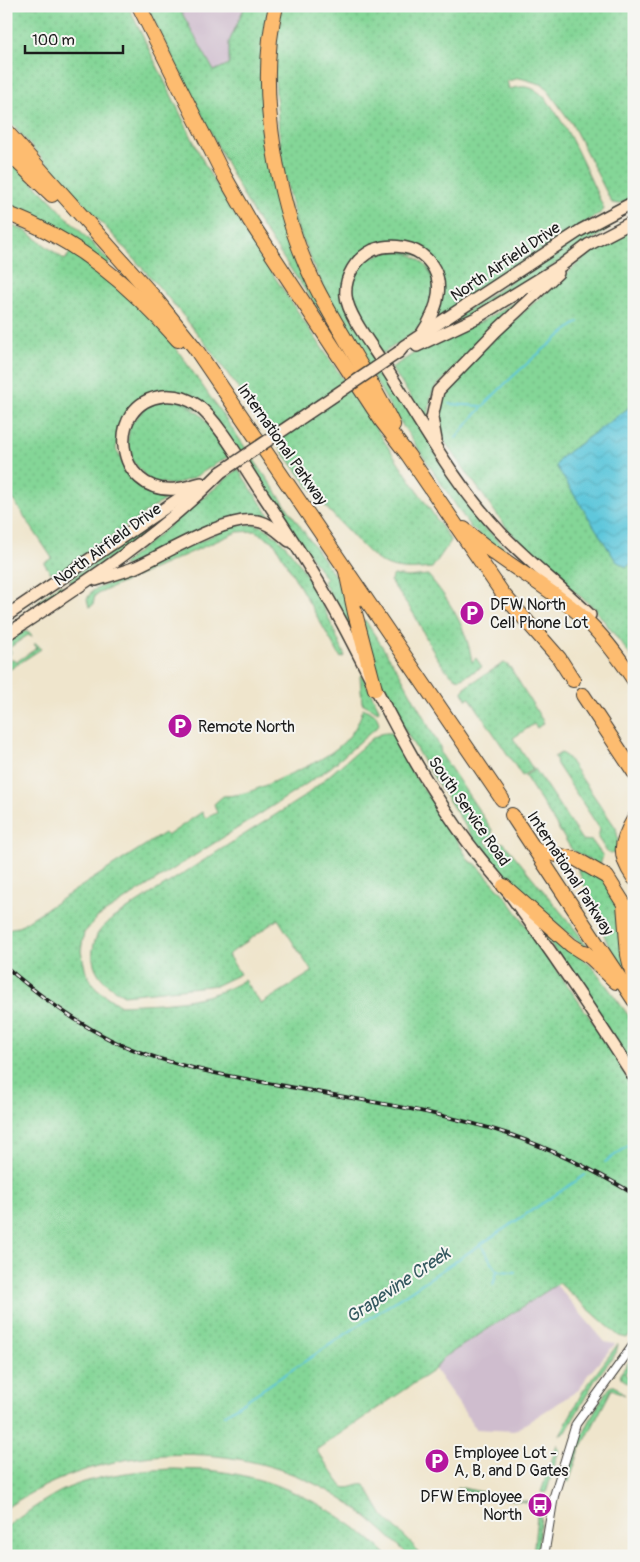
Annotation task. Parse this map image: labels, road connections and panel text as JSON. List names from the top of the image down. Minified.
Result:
{"streets":{"highway":["International Parkway"],"main road":["North Airfield Drive","South Service Road"]},"crossings":[["North Airfield Drive","South Service Road"]],"water":["Grapevine Creek"],"places":{"parking":["DFW North Cell Phone Lot","Remote North","Employee Lot - A, B, and D Gates"],"bus stop":["DFW Employee North"]},"scale_bar":"100 m"}
